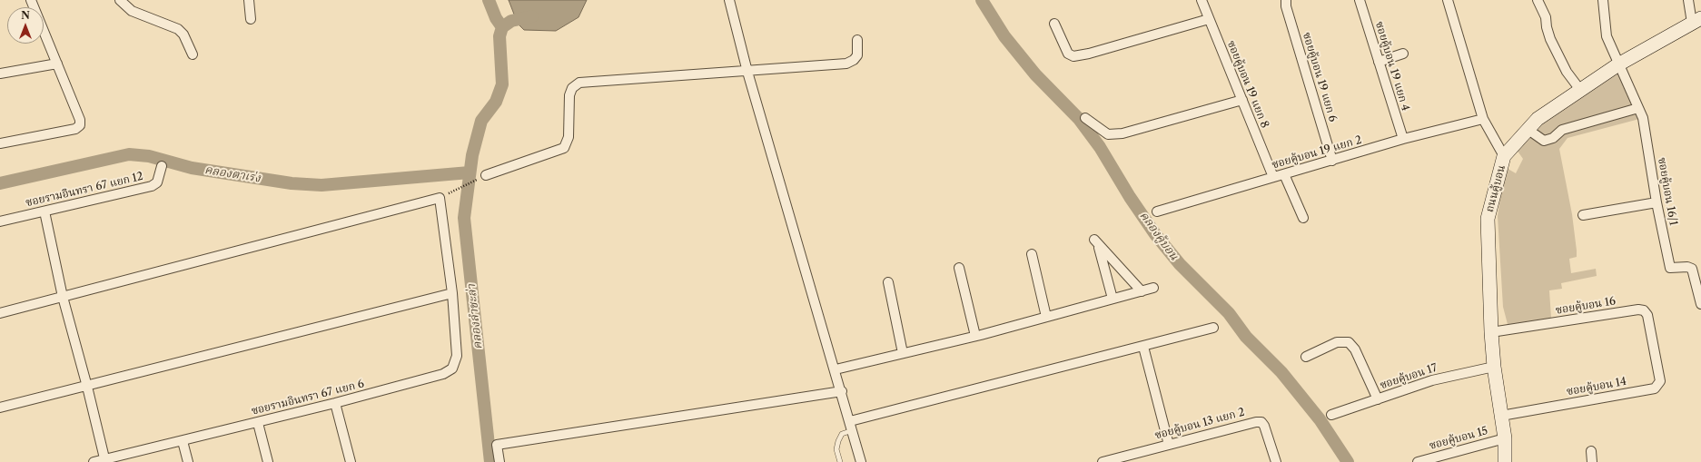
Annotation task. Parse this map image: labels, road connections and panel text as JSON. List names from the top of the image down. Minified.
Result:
{"streets":{"main road":["ถนนคู้บอน"],"street":["ซอยคู้บอน 19 แยก 4","ซอยคู้บอน 19 แยก 6","ซอยคู้บอน 19 แยก 8","ซอยคู้บอน 19 แยก 2","ซอยรามอินทรา 67 แยก 12","ซอยคู้บอน 16/1","ซอยคู้บอน 16","ซอยคู้บอน 17","ซอยคู้บอน 14","ซอยรามอินทรา 67 แยก 6","ซอยคู้บอน 13 แยก 2","ซอยคู้บอน 15"]},"crossings":[["ซอยคู้บอน 19 แยก 4","ซอยคู้บอน 19 แยก 2"],["ซอยคู้บอน 19 แยก 6","ซอยคู้บอน 19 แยก 2"],["ซอยคู้บอน 19 แยก 8","ซอยคู้บอน 19 แยก 2"],["ถนนคู้บอน","ซอยคู้บอน 16/1"],["ถนนคู้บอน","ซอยคู้บอน 16"],["ถนนคู้บอน","ซอยคู้บอน 17"],["ถนนคู้บอน","ซอยคู้บอน 14"],["ถนนคู้บอน","ซอยคู้บอน 15"],["ซอยคู้บอน 16","ซอยคู้บอน 14"]],"water":["คลองตาเร่ง","คลองคู้บอน","คลองลำชะล่า"],"north":"top"}
